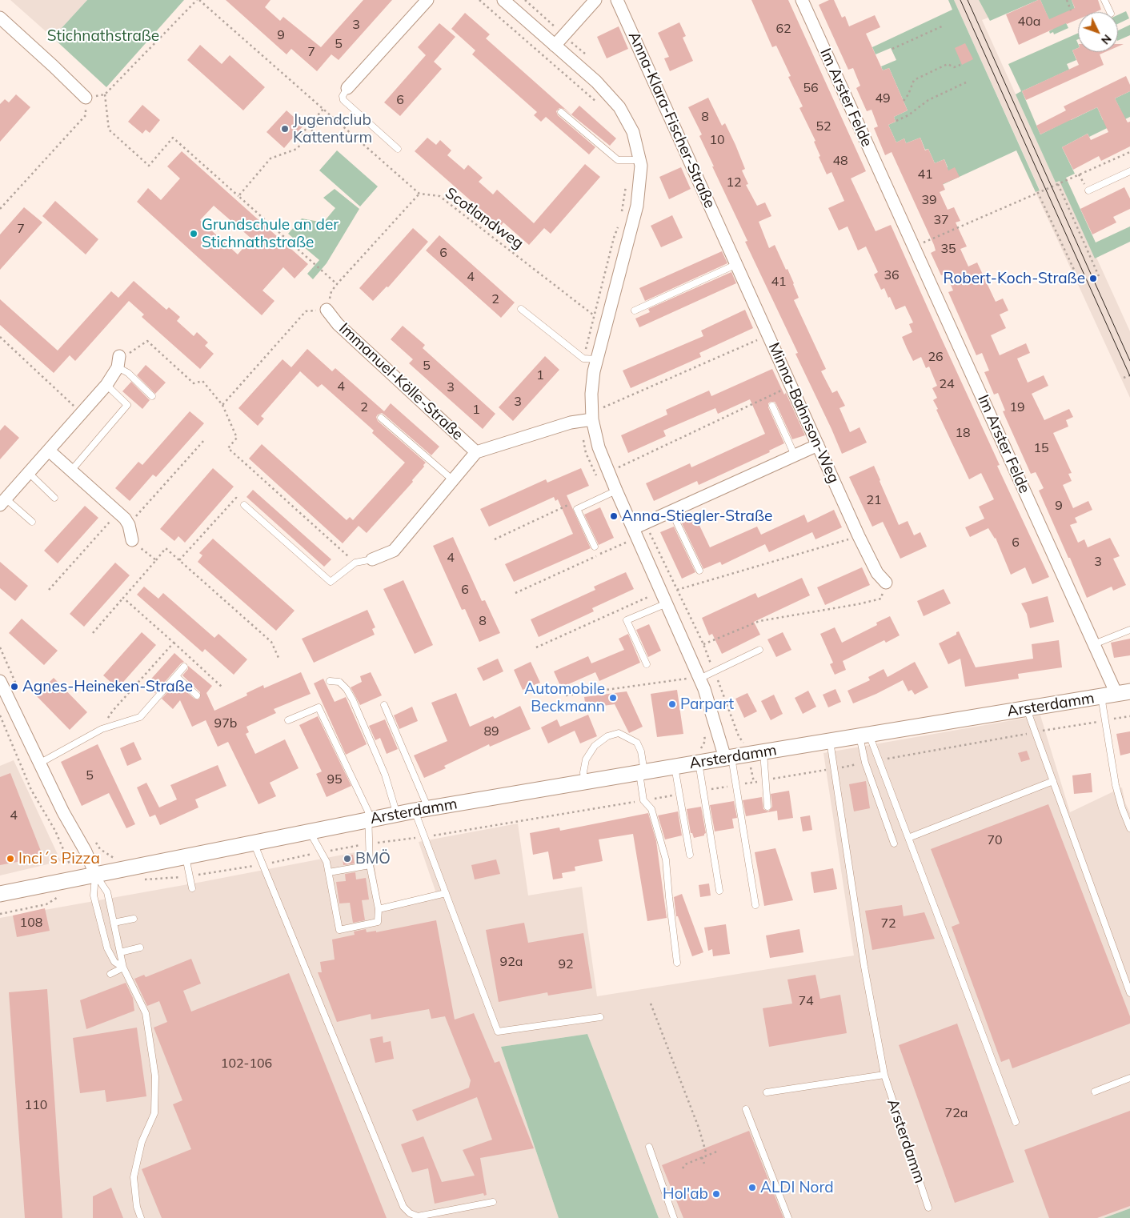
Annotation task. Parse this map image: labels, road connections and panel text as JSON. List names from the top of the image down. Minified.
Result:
{"streets":{"street":["Im Arster Felde","Anna-Klara-Fischer-Straße","Immanuel-Kölle-Straße","Minna-Bahnson-Weg","Arsterdamm"],"path":["Scotlandweg"]},"crossings":[["Im Arster Felde","Arsterdamm"],["Anna-Klara-Fischer-Straße","Minna-Bahnson-Weg"]],"parks":["Stichnathstraße"],"places":["Jugendclub Kattenturm","Grundschule an der Stichnathstraße","Robert-Koch-Straße","Anna-Stiegler-Straße","Agnes-Heineken-Straße","Automobile Beckmann","Parpart","Inci´s Pizza","BMÖ","ALDI Nord","Hol'ab"],"house_numbers":["40a","3","62","9","5","7","56","49","6","8","52","10","48","41","12","39","37","7","35","6","36","4","41","2","26","5","1","24","4","3","3","2","19","1","18","15","21","9","6","4","3","6","8","97b","89","5","95","4","70","108","72","92a","92","74","102-106","110","72a"],"north":"bottom right"}
